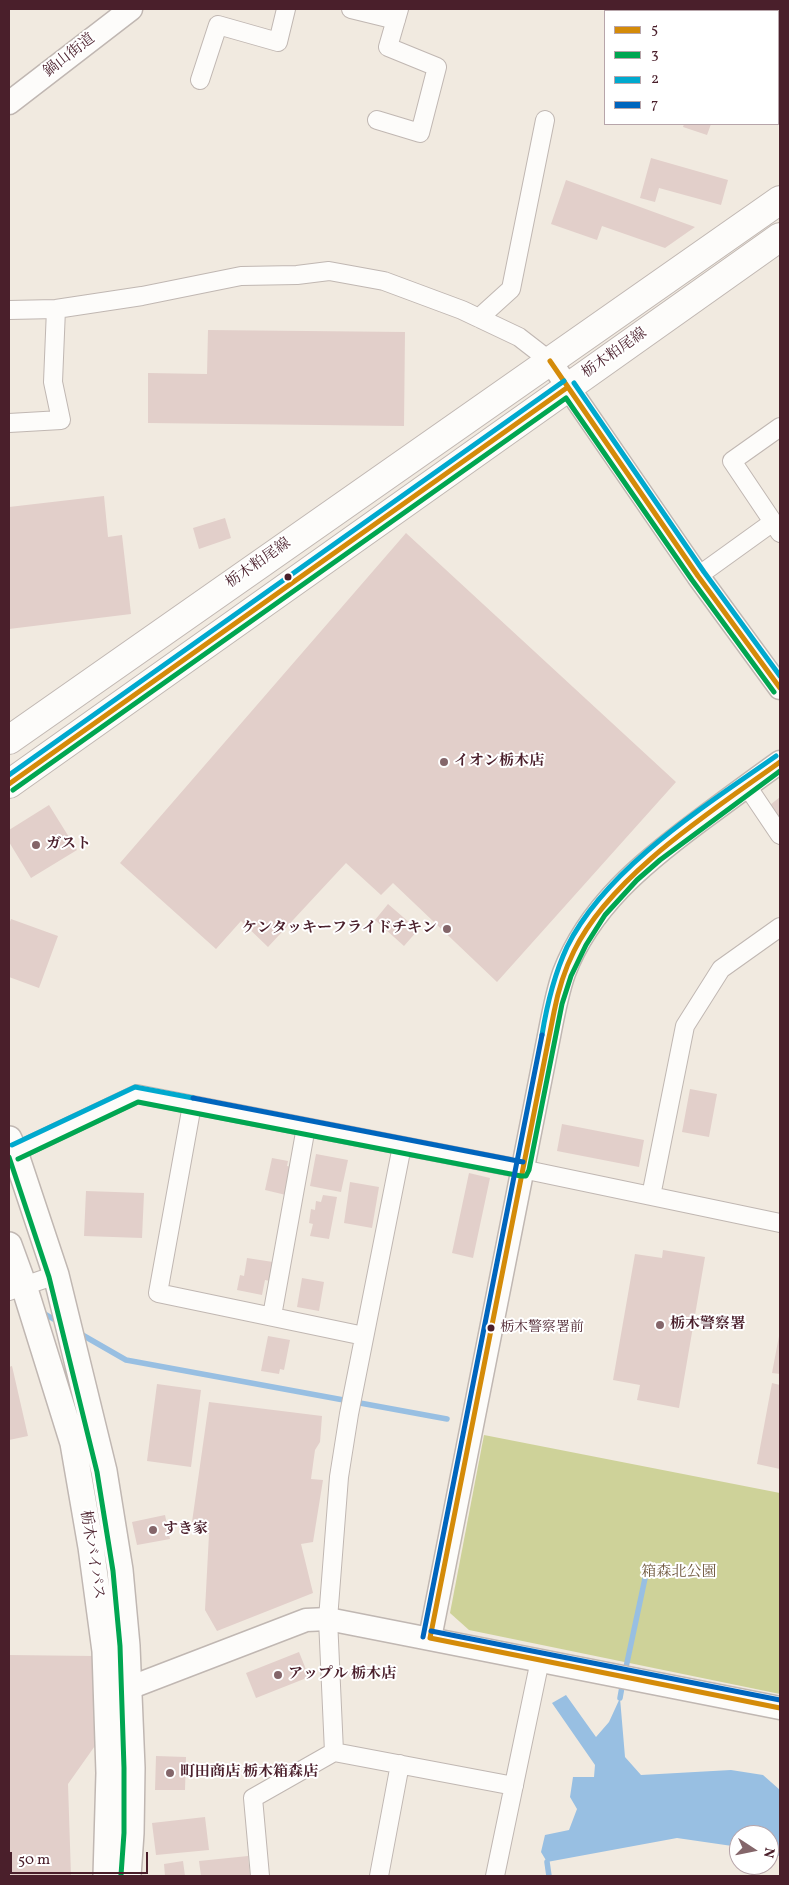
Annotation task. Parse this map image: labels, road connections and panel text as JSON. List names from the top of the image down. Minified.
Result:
{"streets":{"main road":["栃木粕尾線","栃木バイパス"],"street":["鍋山街道"]},"parks":["箱森北公園"],"places":["イオン栃木店","ガスト","ケンタッキーフライドチキン","栃木警察署","栃木警察署前","すき家","アップル 栃木店","町田商店 栃木箱森店"],"lines":["transit line 5","transit line 2","transit line 3","transit line 7"],"legend":["5","3","2","7"],"scale_bar":"50 m","north":"right"}
